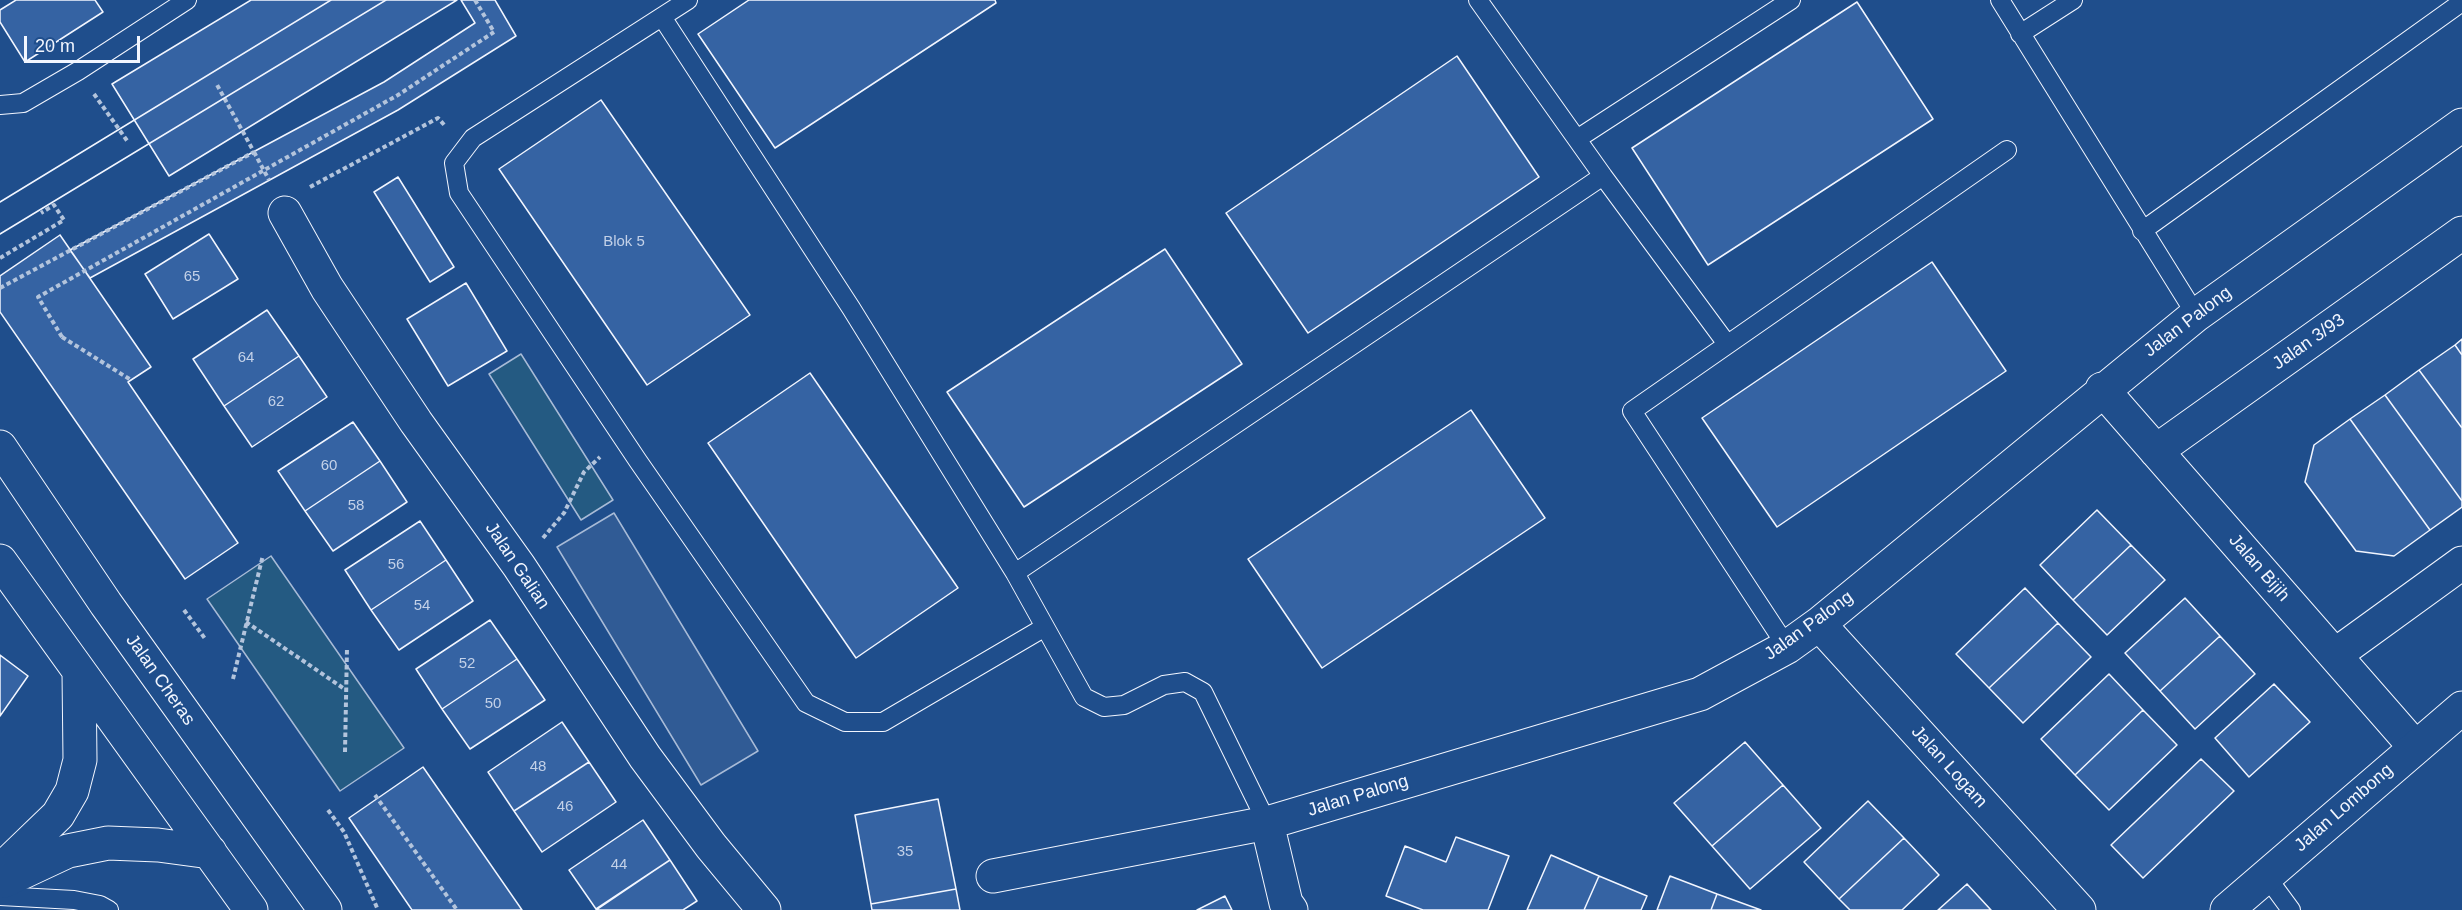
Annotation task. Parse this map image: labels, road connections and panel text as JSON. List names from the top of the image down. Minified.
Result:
{"streets":{"street":["Jalan Palong","Jalan 3/93","Jalan Galian","Jalan Bijih","Jalan Cheras","Jalan Logam","Jalan Lombong"]},"crossings":[["Jalan Palong","Jalan Bijih"],["Jalan Palong","Jalan Logam"],["Jalan 3/93","Jalan Bijih"],["Jalan Bijih","Jalan Lombong"]],"house_numbers":["Blok 5","65","64","62","60","58","56","54","52","50","48","46","35","44"],"scale_bar":"20 m"}
